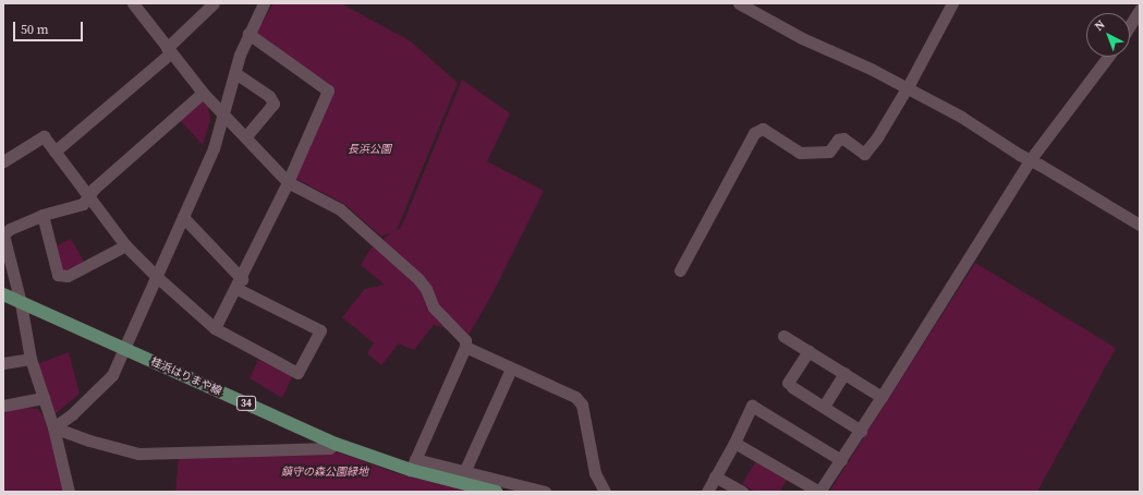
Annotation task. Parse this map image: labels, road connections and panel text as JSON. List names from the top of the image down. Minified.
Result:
{"streets":{"main road":["桂浜はりまや線","34"]},"parks":["長浜公園","鎮守の森公園緑地"],"scale_bar":"50 m","north":"top left"}
